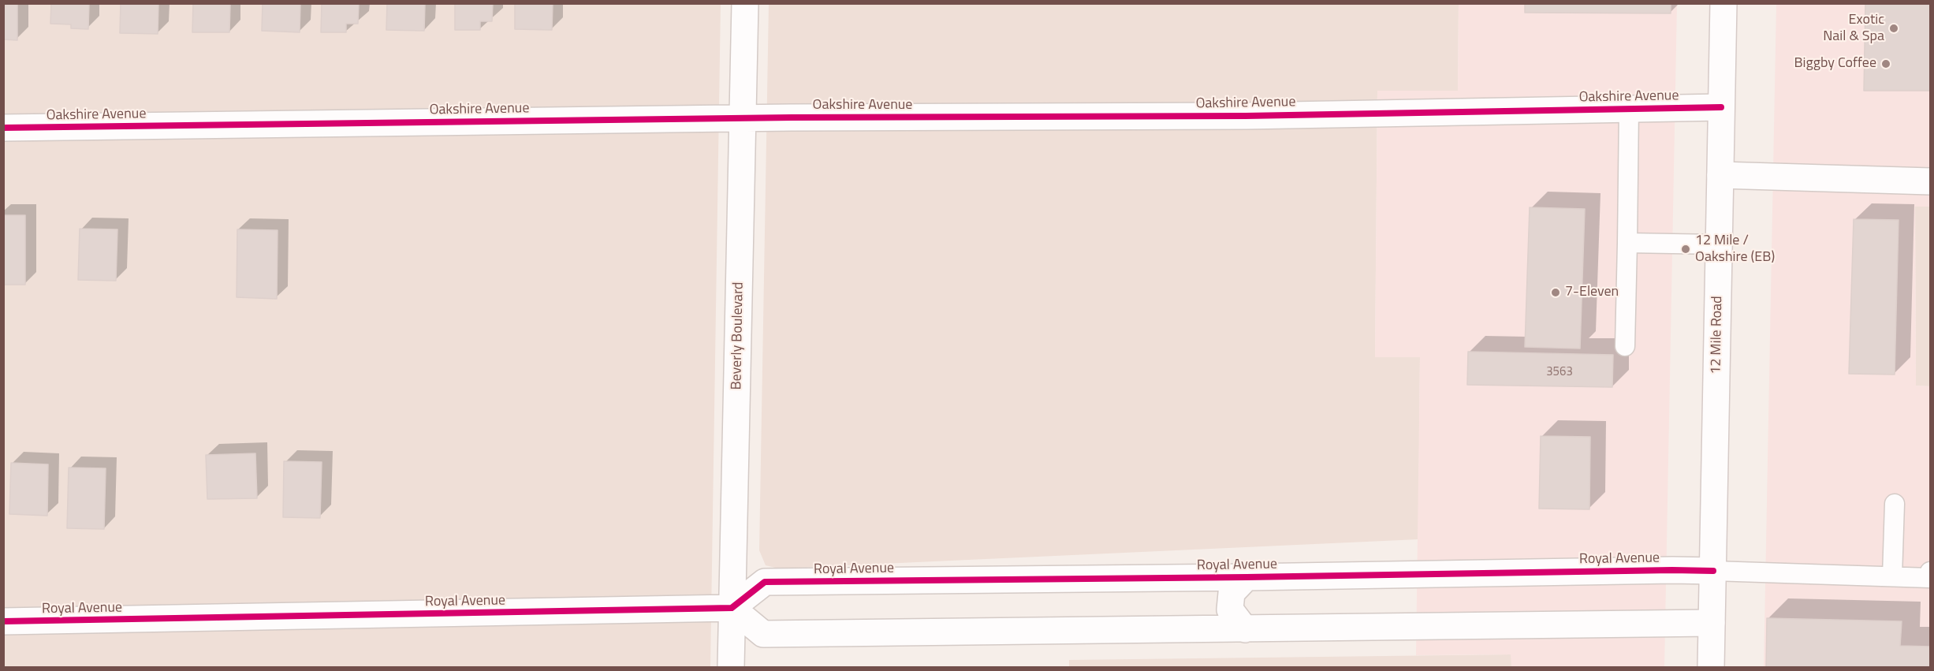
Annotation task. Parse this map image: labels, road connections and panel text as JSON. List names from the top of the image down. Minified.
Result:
{"streets":{"street":["Oakshire Avenue","12 Mile Road","Beverly Boulevard","Royal Avenue"]},"crossings":[["Oakshire Avenue","12 Mile Road"],["Oakshire Avenue","Beverly Boulevard"],["12 Mile Road","Royal Avenue"],["Beverly Boulevard","Royal Avenue"]],"places":["Exotic Nail & Spa","Biggby Coffee","12 Mile / Oakshire (EB)","7-Eleven"],"house_numbers":["3563"]}
